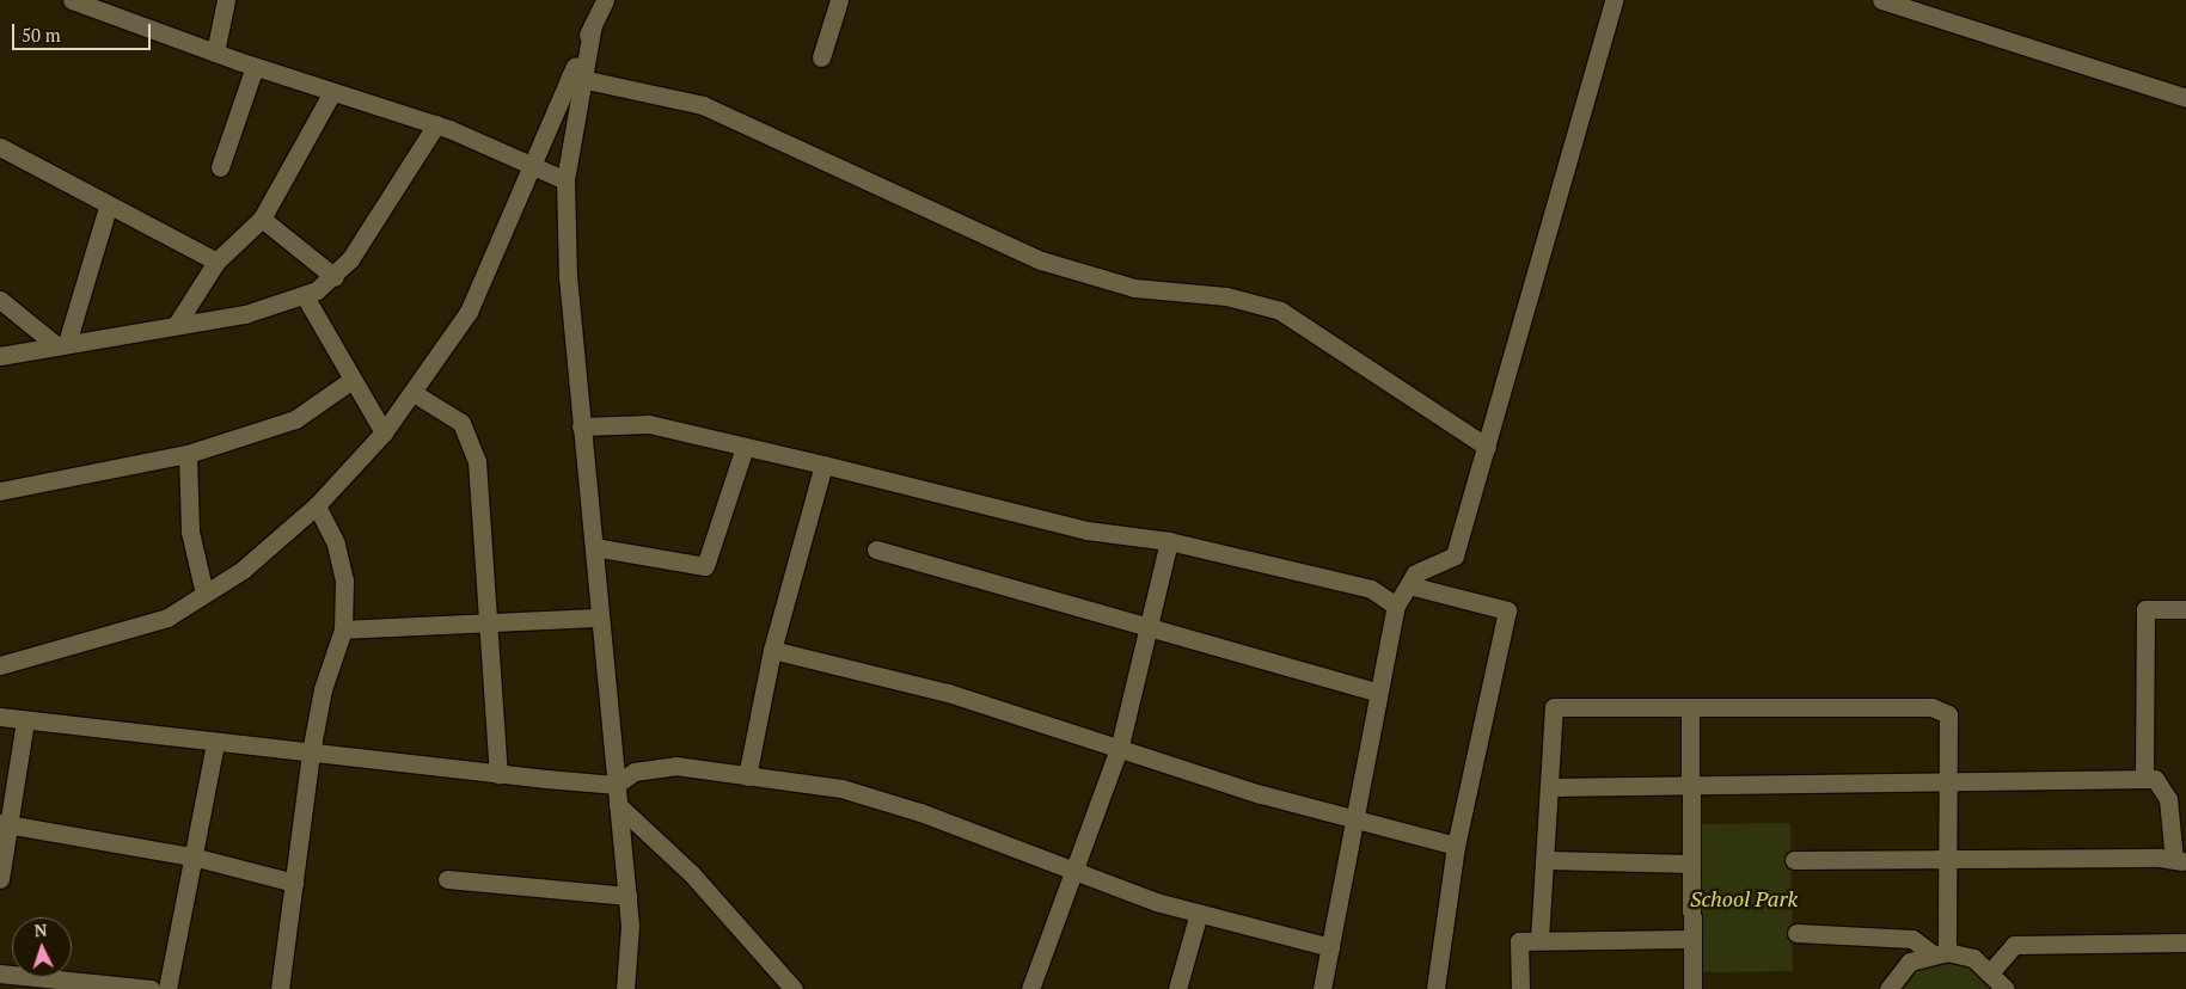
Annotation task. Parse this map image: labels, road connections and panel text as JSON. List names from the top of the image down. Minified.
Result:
{"parks":["School Park"],"scale_bar":"50 m","north":"top"}
